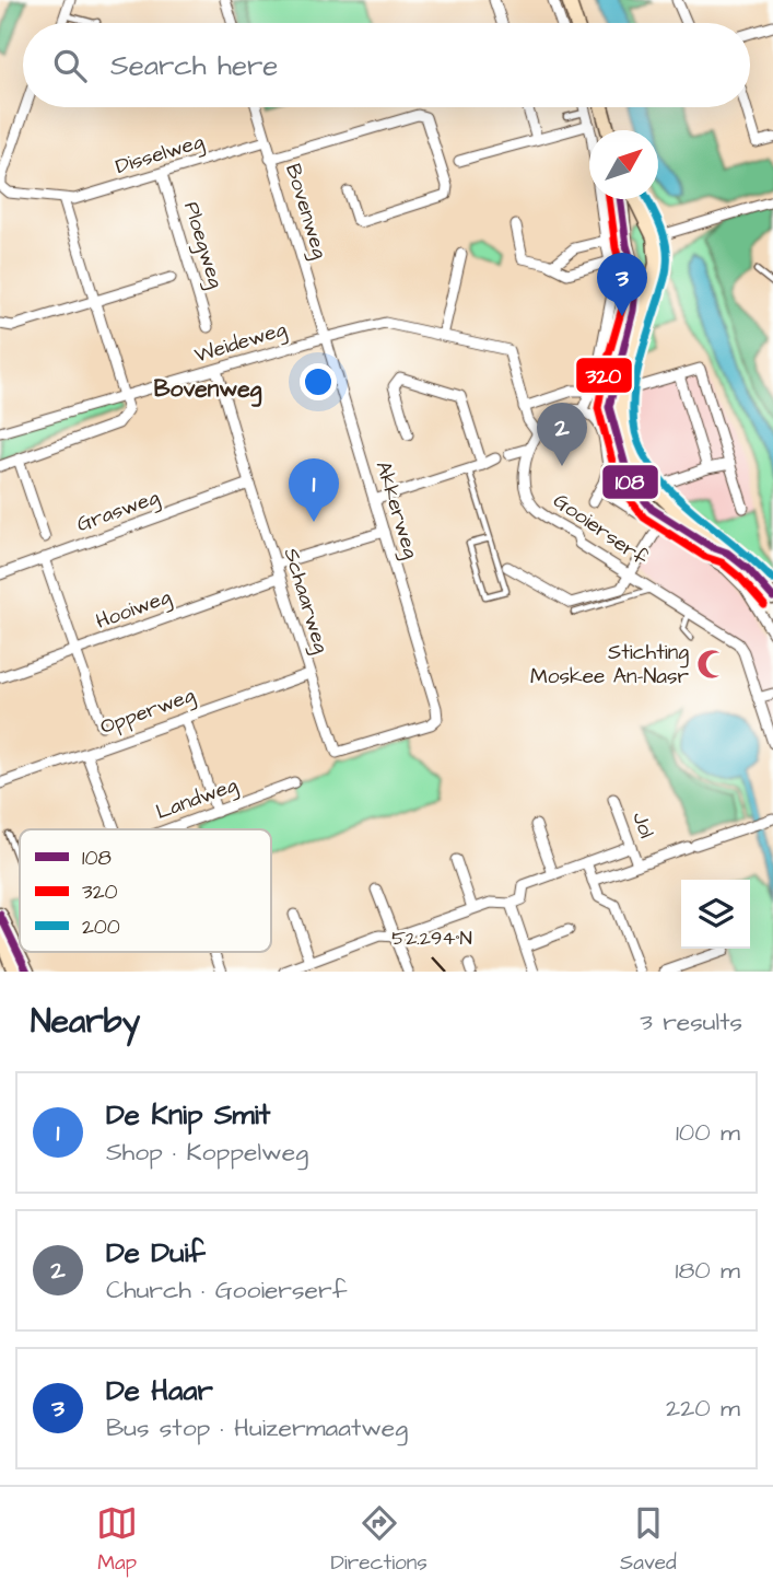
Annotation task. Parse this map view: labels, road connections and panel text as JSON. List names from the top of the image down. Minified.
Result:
{"streets":{"street":["Disselweg","Bovenweg","Ploegweg","Weideweg","Akkerweg","Grasweg","Gooierserf","Schaarweg","Hooiweg","Opperweg","Landweg","Jol"]},"crossings":[["Disselweg","Bovenweg"],["Disselweg","Ploegweg"],["Bovenweg","Weideweg"],["Bovenweg","Akkerweg"],["Weideweg","Akkerweg"],["Weideweg","Schaarweg"],["Akkerweg","Schaarweg"],["Grasweg","Schaarweg"],["Schaarweg","Hooiweg"],["Schaarweg","Opperweg"]],"districts":["Bovenweg"],"places":{"mosque":["Stichting Moskee An-Nasr"]},"lines":["transit line 108","transit line 320","transit line 200"],"legend":["108","320","200"],"north":"top right","page":{"search":"Search here","pins":["3","2","1"],"heading":["Nearby","3 results"],"list":[{"mark":"1","name":"De Knip Smit","note":"Shop · Koppelweg","value":"100 m"},{"mark":"2","name":"De Duif","note":"Church · Gooierserf","value":"180 m"},{"mark":"3","name":"De Haar","note":"Bus stop · Huizermaatweg","value":"220 m"}],"nav":["Map","Directions","Saved"]},"coordinates":["52.294°N"]}
